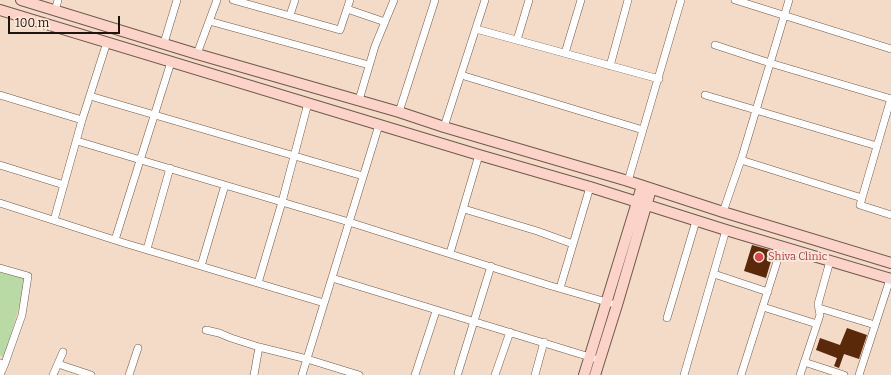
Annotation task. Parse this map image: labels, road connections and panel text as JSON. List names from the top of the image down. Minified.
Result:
{"places":["Shiva Clinic"],"scale_bar":"100 m"}
